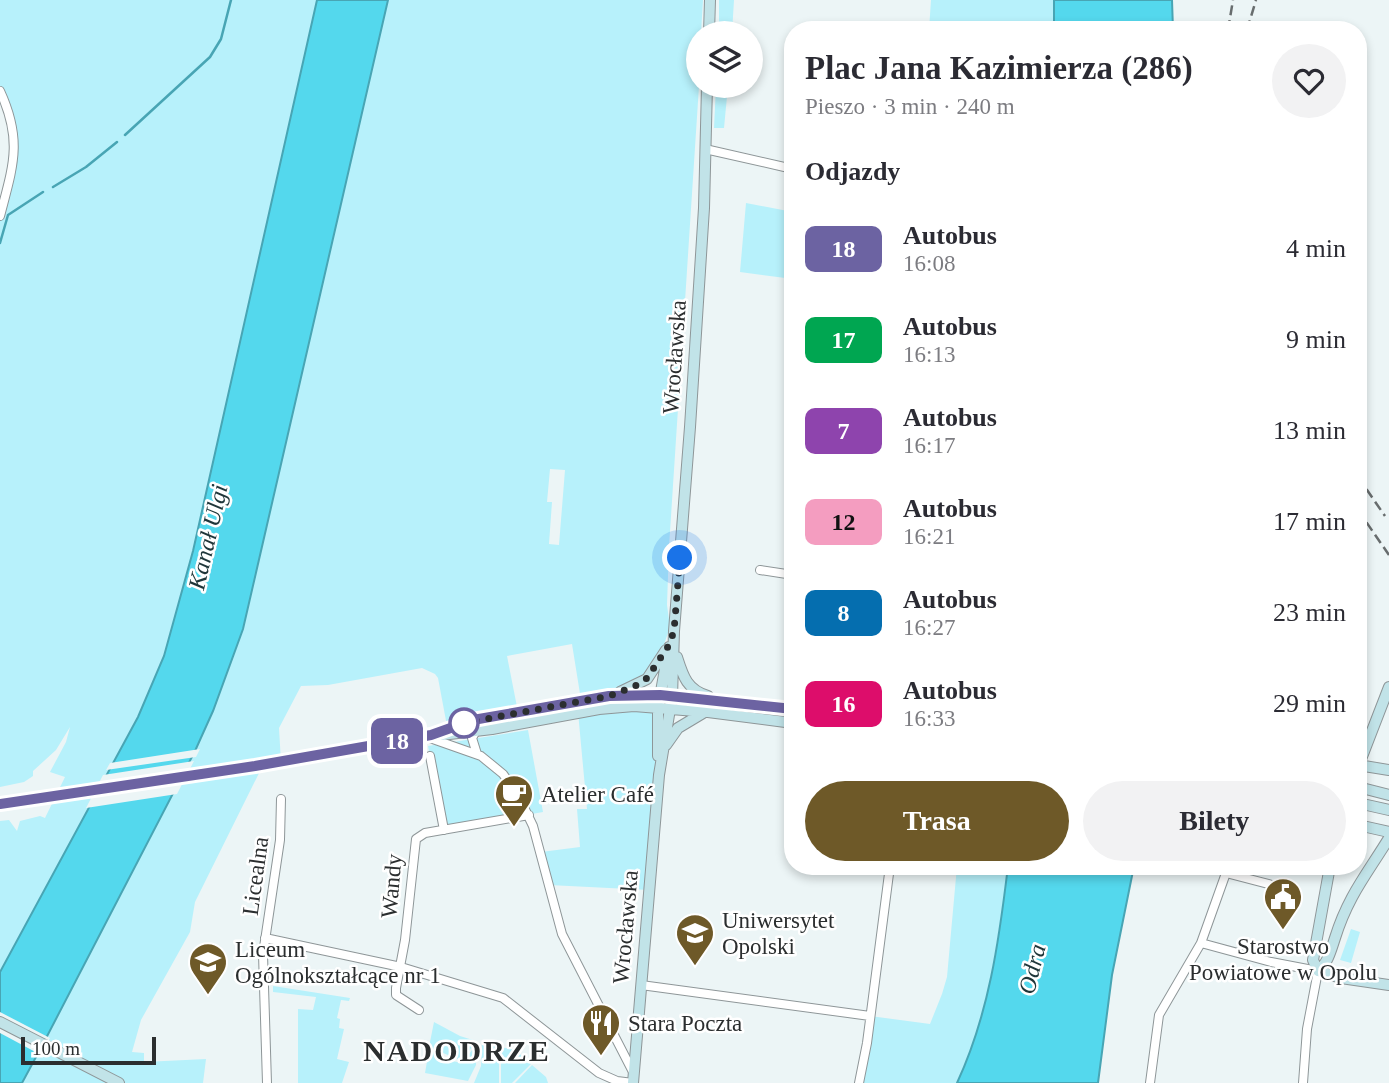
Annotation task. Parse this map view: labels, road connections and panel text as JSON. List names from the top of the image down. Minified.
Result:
{"streets":{"main road":["Wrocławska"],"street":["Licealna","Wandy"]},"districts":["NADODRZE"],"water":["Kanał Ulgi","Odra"],"places":{"cafe":["Atelier Café"],"public building":["Starostwo Powiatowe w Opolu"],"school or university":["Uniwersytet Opolski","Liceum Ogólnokształcące nr 1"],"restaurant":["Stara Poczta"]},"lines":["bus line 18"],"scale_bar":"100 m","page":{"on_map":"18","heading":[["Plac Jana Kazimierza (286)","Pieszo · 3 min · 240 m"],"Odjazdy"],"list":[{"mark":"18","name":"Autobus","note":"16:08","value":"4 min"},{"mark":"17","name":"Autobus","note":"16:13","value":"9 min"},{"mark":"7","name":"Autobus","note":"16:17","value":"13 min"},{"mark":"12","name":"Autobus","note":"16:21","value":"17 min"},{"mark":"8","name":"Autobus","note":"16:27","value":"23 min"},{"mark":"16","name":"Autobus","note":"16:33","value":"29 min"}],"buttons":["Trasa","Bilety"],"scale":"100 m"}}
